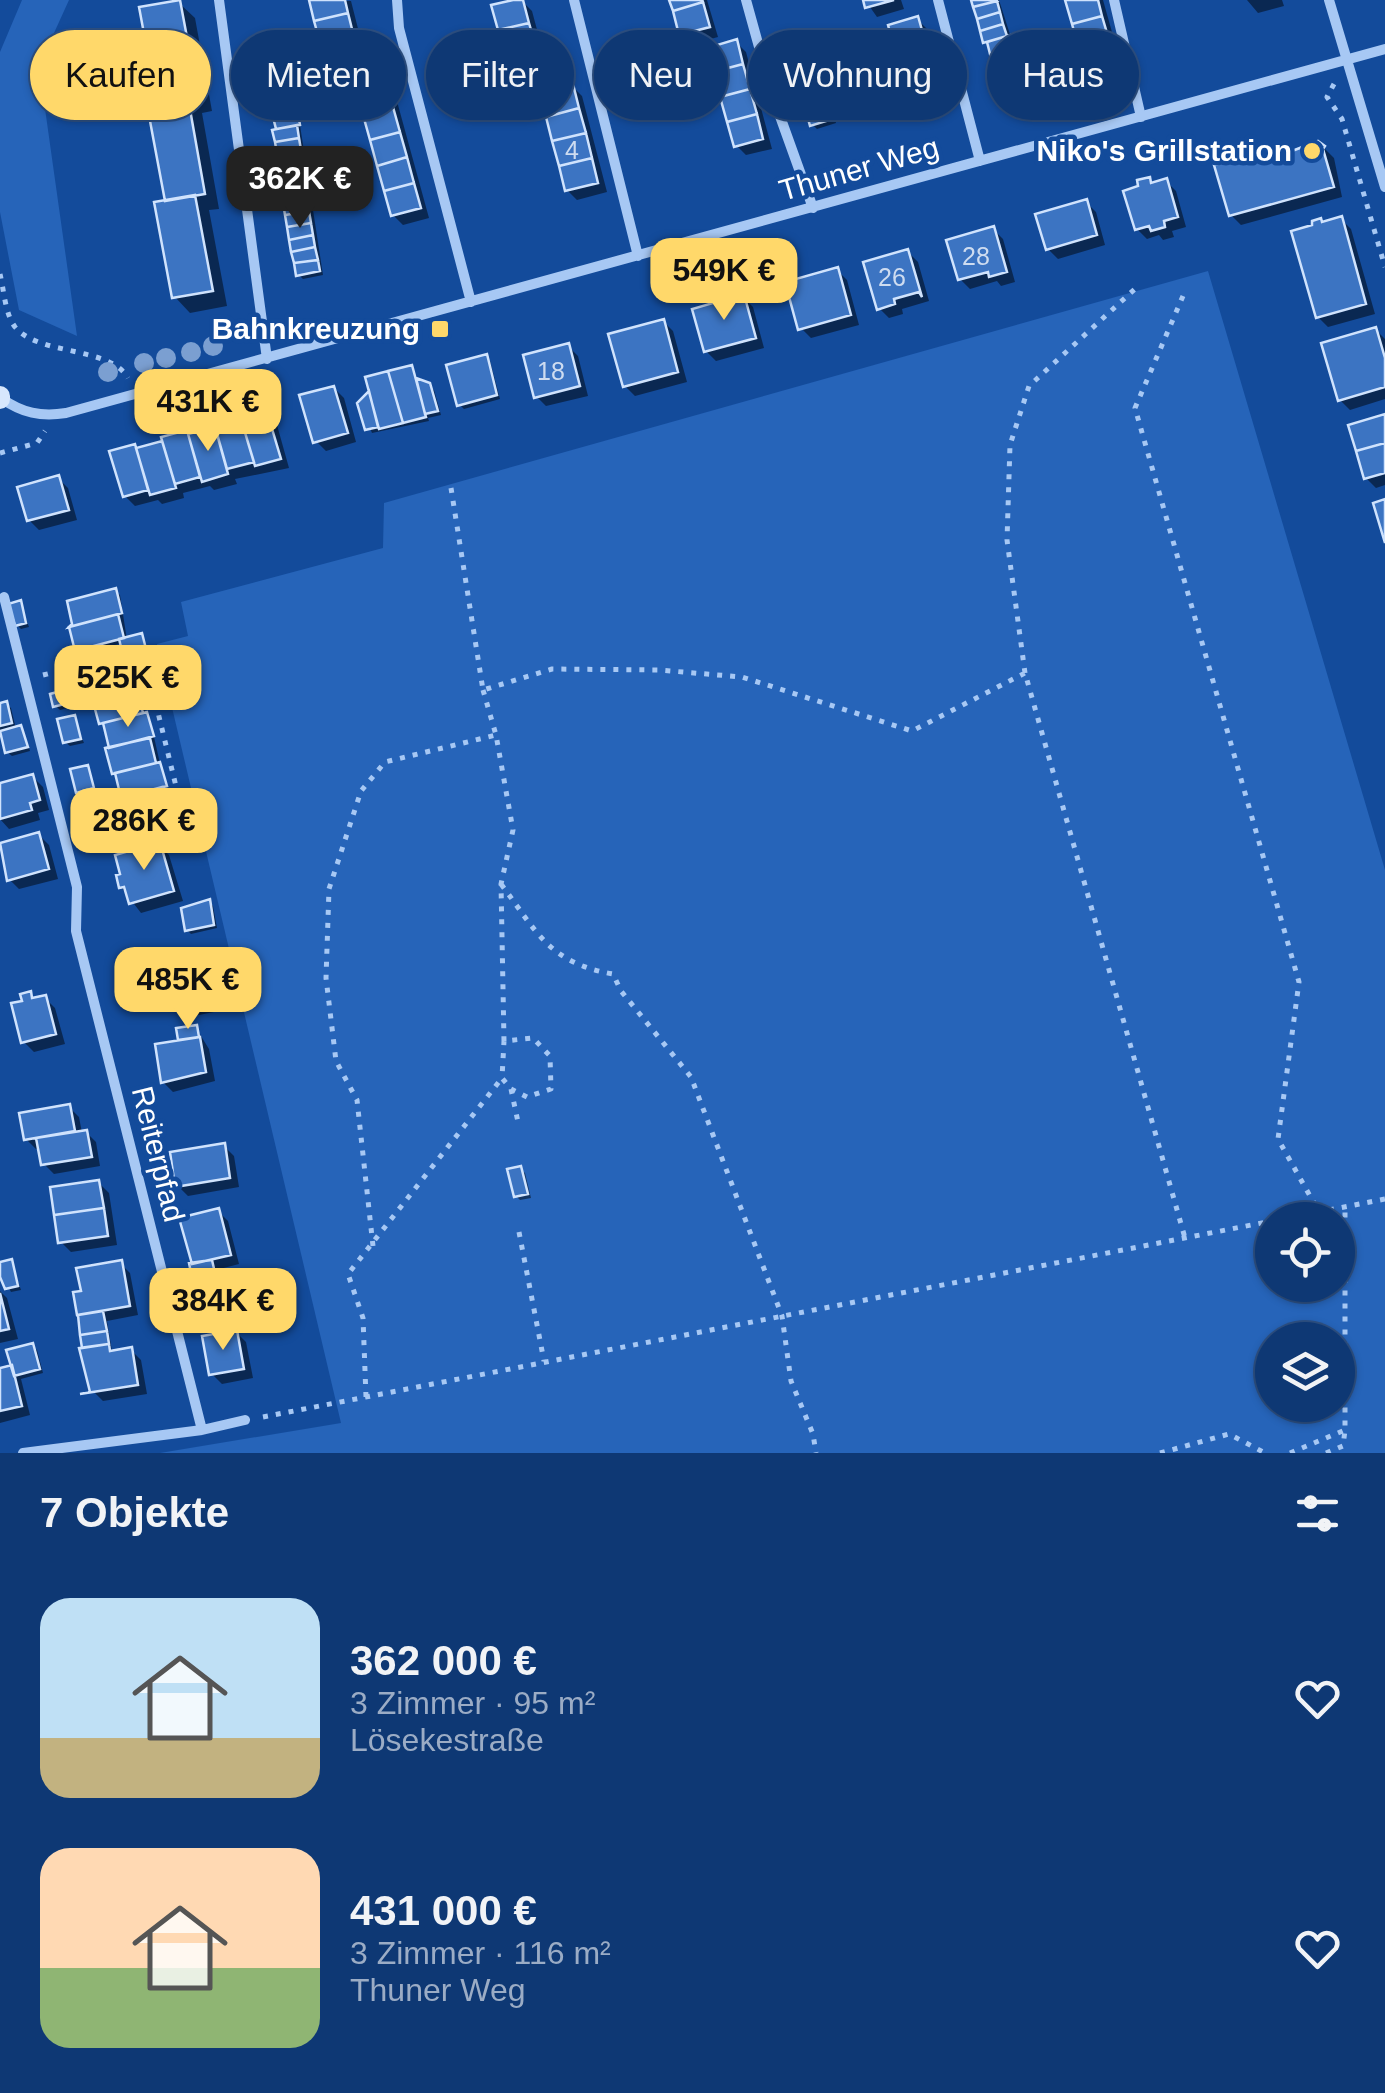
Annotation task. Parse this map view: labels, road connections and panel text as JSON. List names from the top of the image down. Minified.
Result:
{"streets":{"street":["Thuner Weg","Reiterpfad"]},"places":{"other":["Niko's Grillstation"],"transit":["Bahnkreuzung"]},"house_numbers":["4","28","26","18"],"page":{"chip":["Kaufen","Mieten","Filter","Neu","Wohnung","Haus"],"price":["362K €","549K €","431K €","525K €","286K €","485K €","384K €"],"heading":"7 Objekte","list":[{"name":"362 000 €","note":"3 Zimmer · 95 m² · Lösekestraße"},{"name":"431 000 €","note":"3 Zimmer · 116 m² · Thuner Weg"}]}}
